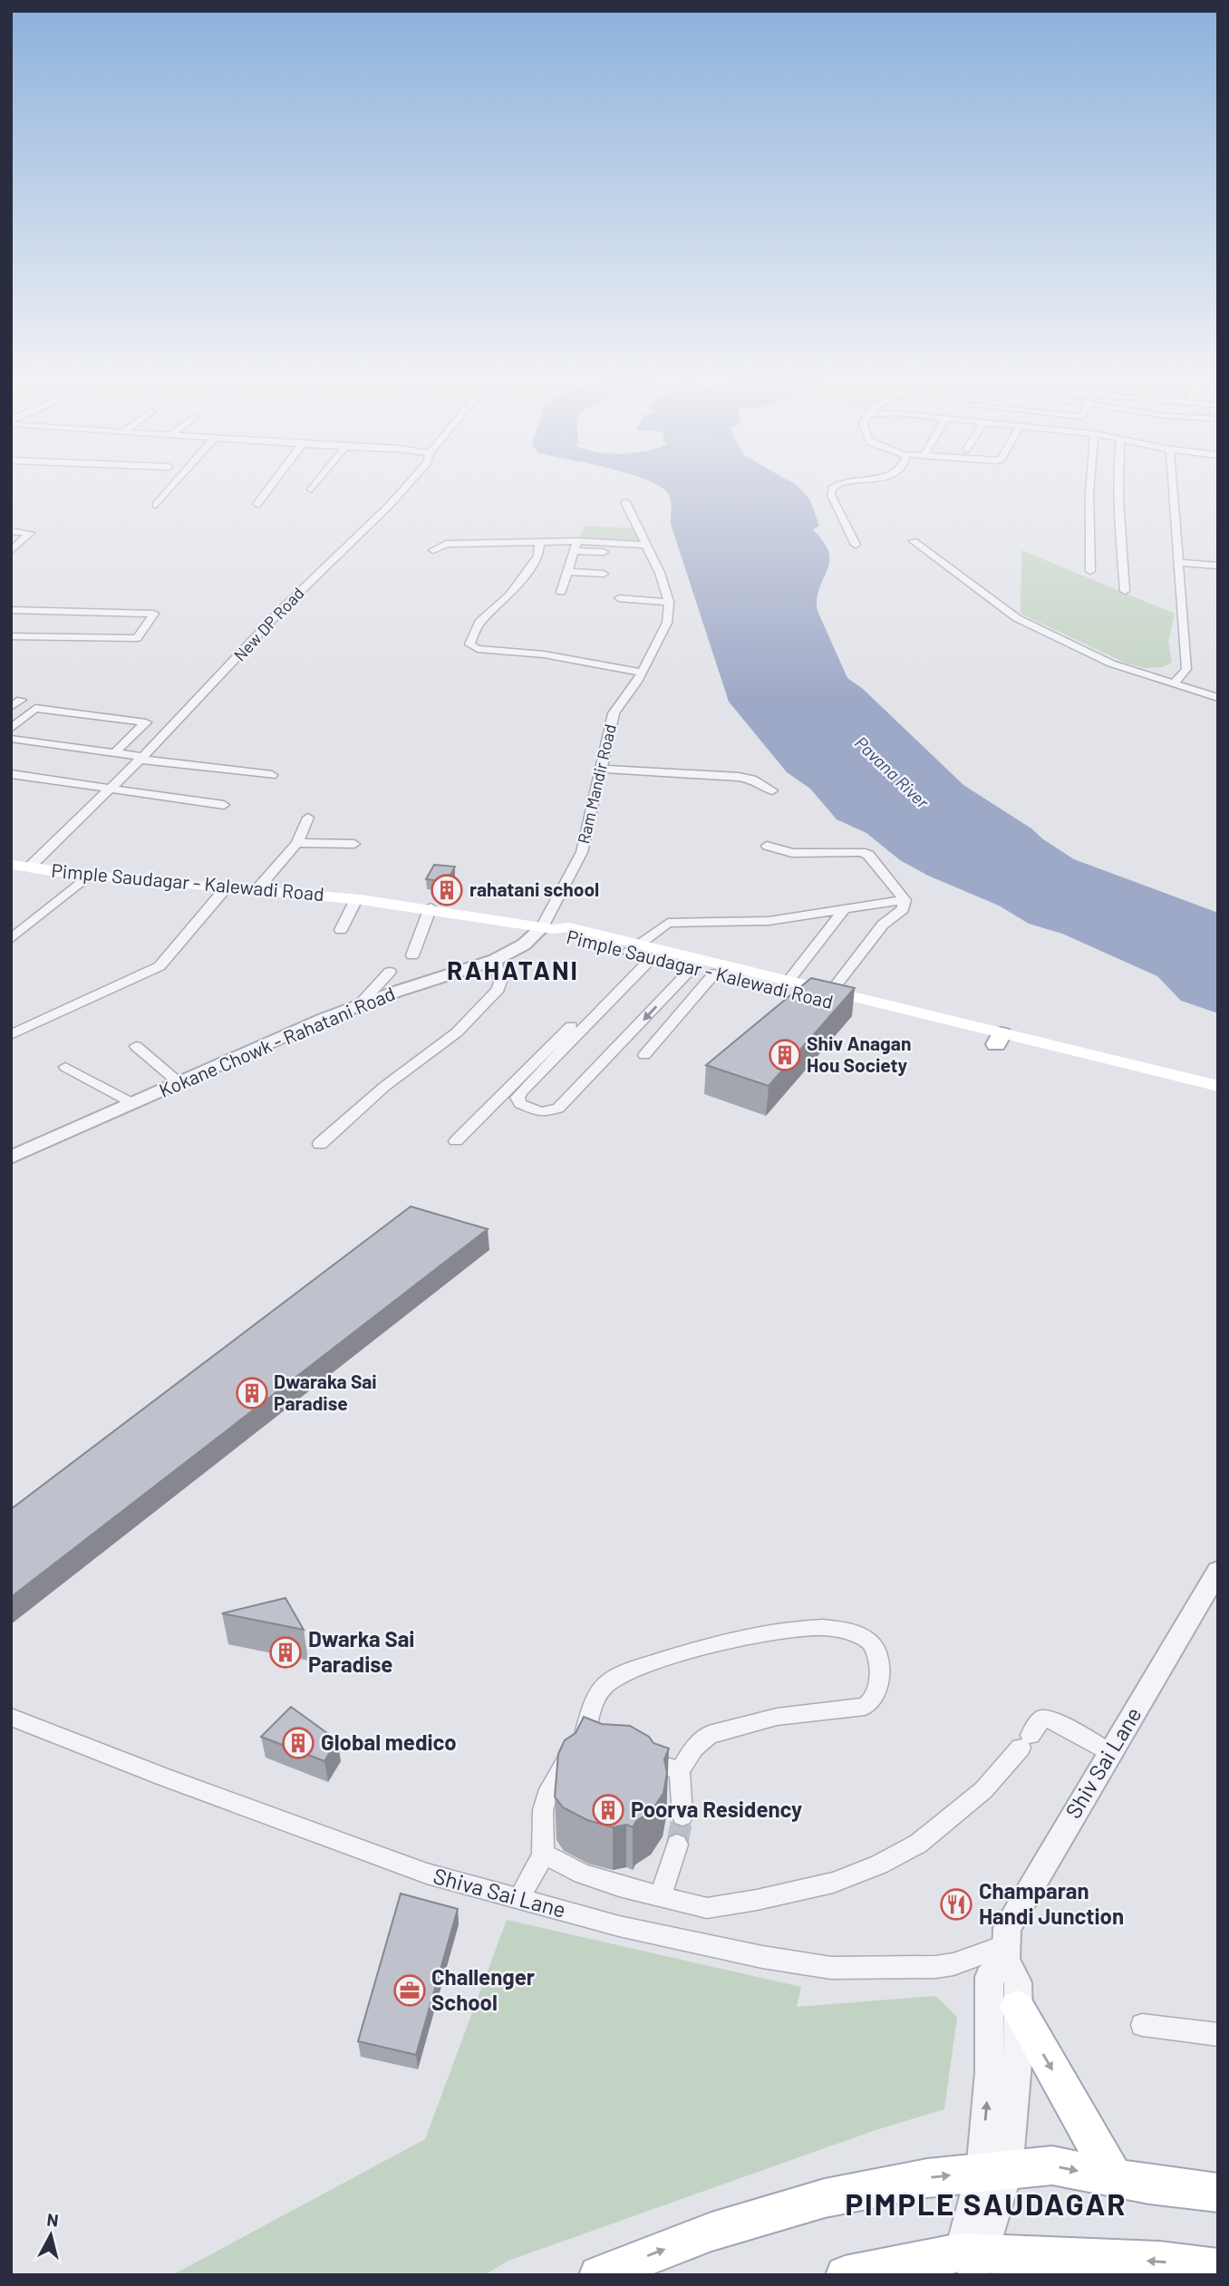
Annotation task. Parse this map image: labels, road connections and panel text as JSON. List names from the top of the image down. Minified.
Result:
{"streets":{"main road":["Pimple Saudagar - Kalewadi Road"],"street":["New DP Road","Ram Mandir Road","Kokane Chowk - Rahatani Road","Shiv Sai Lane","Shiva Sai Lane"]},"crossings":[["New DP Road","Pimple Saudagar - Kalewadi Road"],["Ram Mandir Road","Pimple Saudagar - Kalewadi Road"],["Ram Mandir Road","Kokane Chowk - Rahatani Road"],["Pimple Saudagar - Kalewadi Road","Kokane Chowk - Rahatani Road"],["Shiv Sai Lane","Shiva Sai Lane"]],"districts":["RAHATANI","PIMPLE SAUDAGAR"],"water":["Pavana River"],"places":{"building":["rahatani school","Shiv Anagan Hou Society","Dwaraka Sai Paradise","Dwarka Sai Paradise","Global medico","Poorva Residency"],"restaurant":["Champaran Handi Junction"],"office":["Challenger School"]},"north":"top"}
